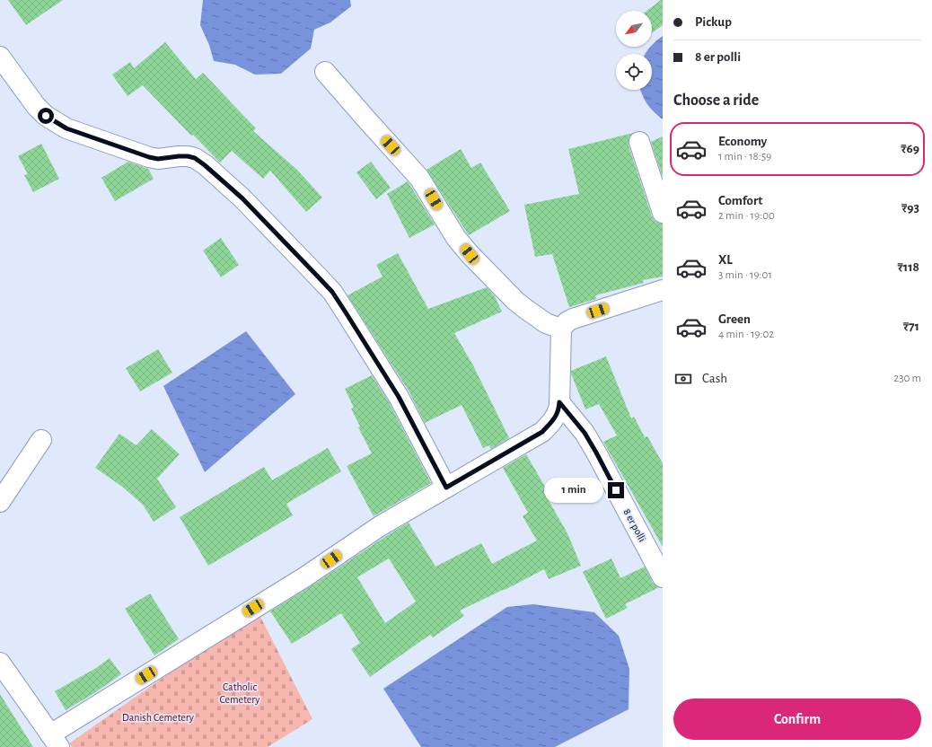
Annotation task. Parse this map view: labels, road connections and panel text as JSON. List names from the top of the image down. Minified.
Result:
{"streets":{"street":["8 er polli"]},"parks":["Catholic Cemetery","Danish Cemetery"],"north":"bottom left","page":{"banner":["Pickup","8 er polli"],"heading":"Choose a ride","list":[{"name":"Economy","note":"1 min · 18:59","value":"₹69"},{"name":"Comfort","note":"2 min · 19:00","value":"₹93"},{"name":"XL","note":"3 min · 19:01","value":"₹118"},{"name":"Green","note":"4 min · 19:02","value":"₹71"}],"pay":["Cash","230 m"],"bubble":"1 min","buttons":"Confirm"}}
